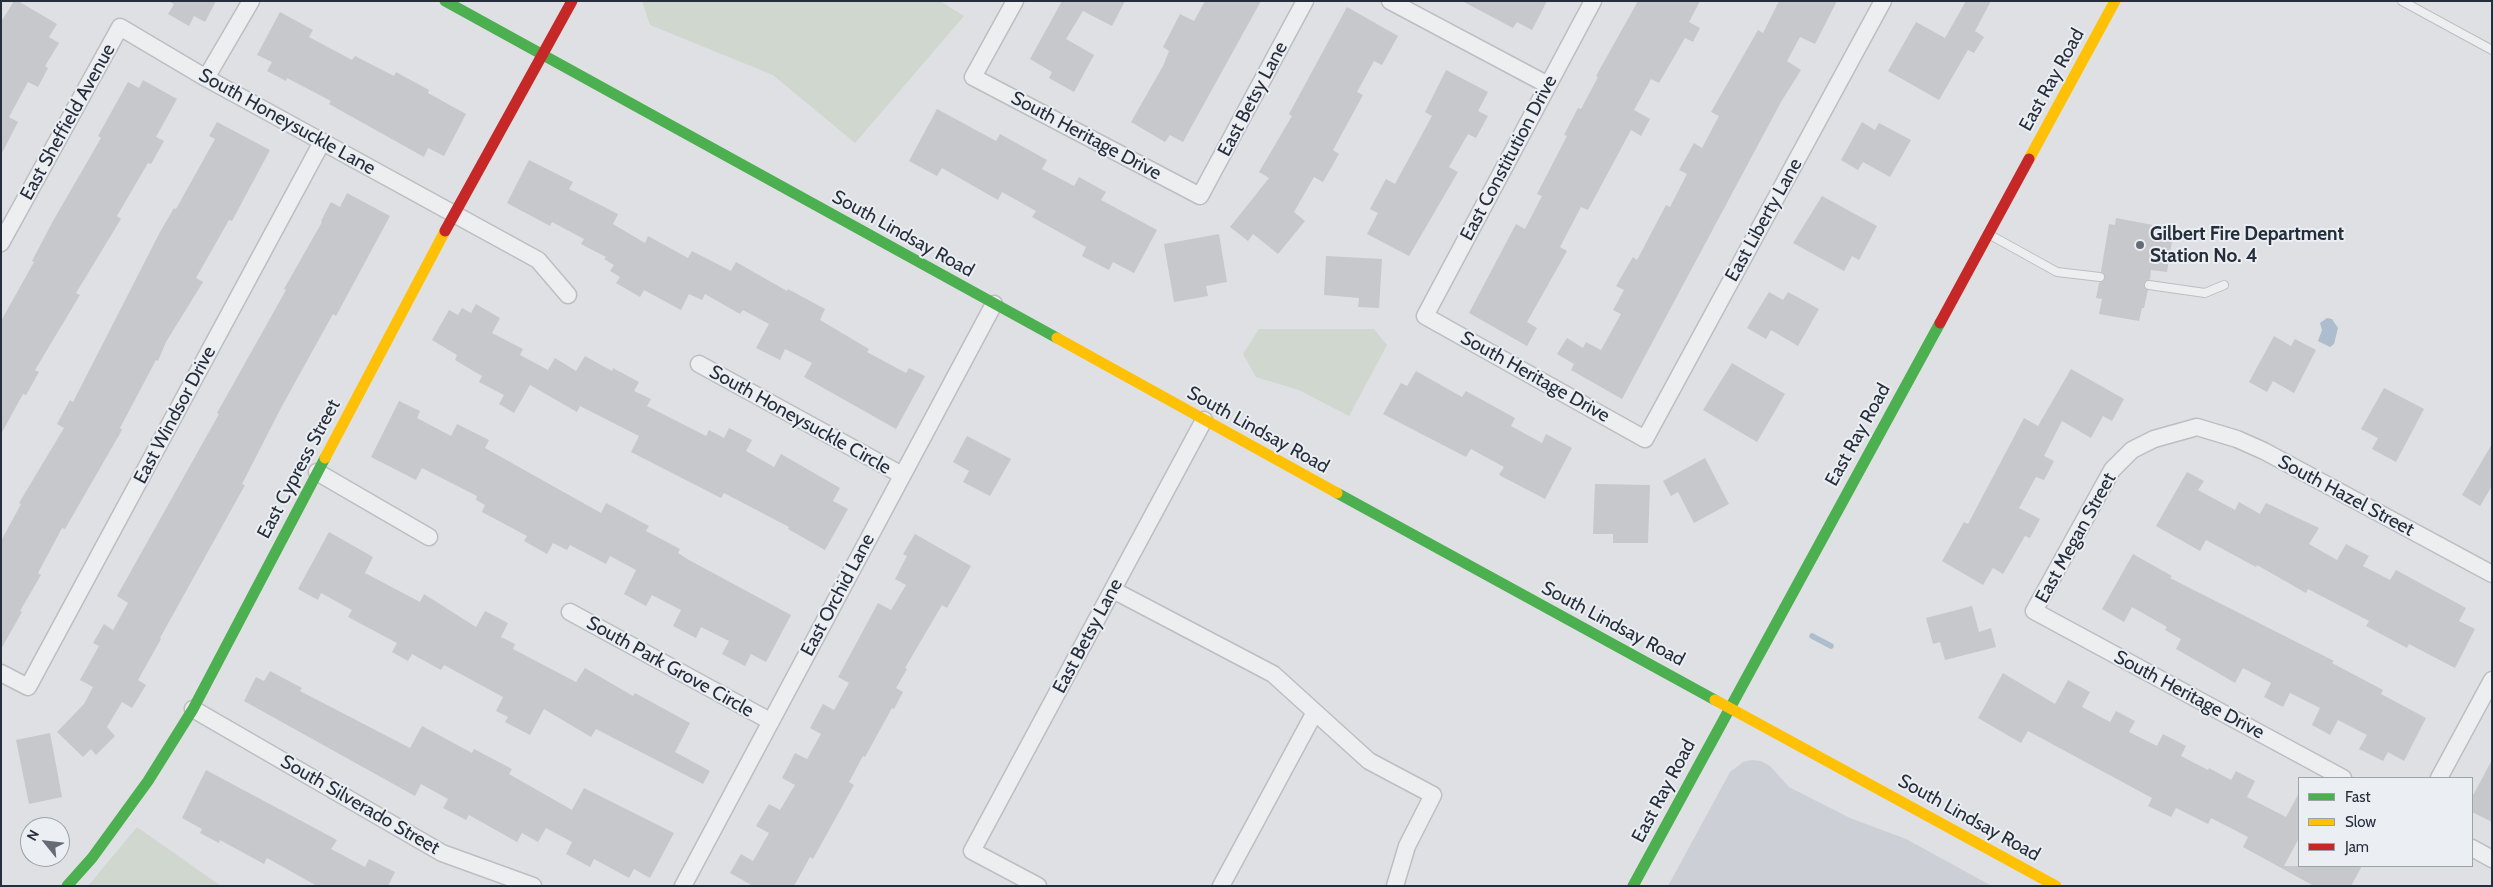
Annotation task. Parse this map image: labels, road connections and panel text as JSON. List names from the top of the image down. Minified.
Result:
{"streets":{"main road":["East Ray Road","South Lindsay Road","East Cypress Street"],"street":["East Betsy Lane","East Sheffield Avenue","South Honeysuckle Lane","South Heritage Drive","East Constitution Drive","East Liberty Lane","East Windsor Drive","South Honeysuckle Circle","South Hazel Street","East Megan Street","East Orchid Lane","South Park Grove Circle","South Silverado Street"]},"crossings":[["East Ray Road","South Lindsay Road"],["East Betsy Lane","South Heritage Drive"],["East Betsy Lane","South Lindsay Road"],["East Sheffield Avenue","South Honeysuckle Lane"],["South Honeysuckle Lane","East Windsor Drive"],["South Honeysuckle Lane","East Cypress Street"],["South Heritage Drive","East Constitution Drive"],["South Heritage Drive","East Liberty Lane"],["South Heritage Drive","East Megan Street"],["South Lindsay Road","East Cypress Street"],["South Lindsay Road","East Orchid Lane"],["South Honeysuckle Circle","East Orchid Lane"],["East Cypress Street","South Silverado Street"],["South Hazel Street","East Megan Street"],["East Orchid Lane","South Park Grove Circle"]],"places":["Gilbert Fire Department Station No. 4"],"legend":["Fast","Slow","Jam"],"north":"top left"}
